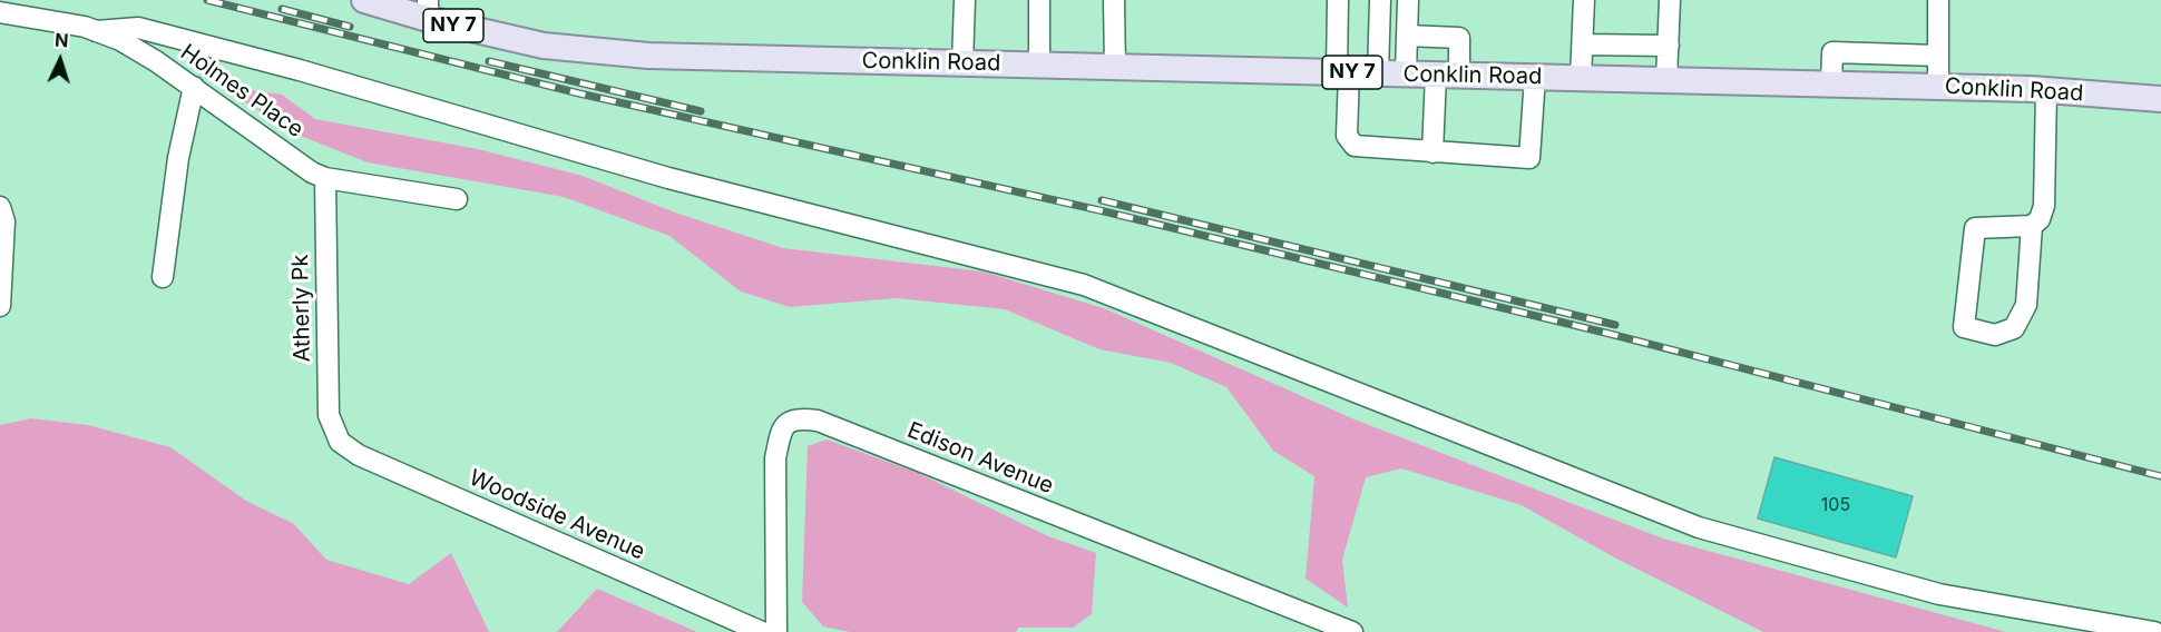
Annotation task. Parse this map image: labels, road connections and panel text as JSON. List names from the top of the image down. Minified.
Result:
{"streets":{"main road":["NY 7","Conklin Road"],"street":["Holmes Place","Atherly Pk","Edison Avenue","Woodside Avenue"]},"crossings":[["NY 7","Conklin Road"],["Holmes Place","Atherly Pk"],["Atherly Pk","Woodside Avenue"]],"house_numbers":["105"],"north":"top"}
